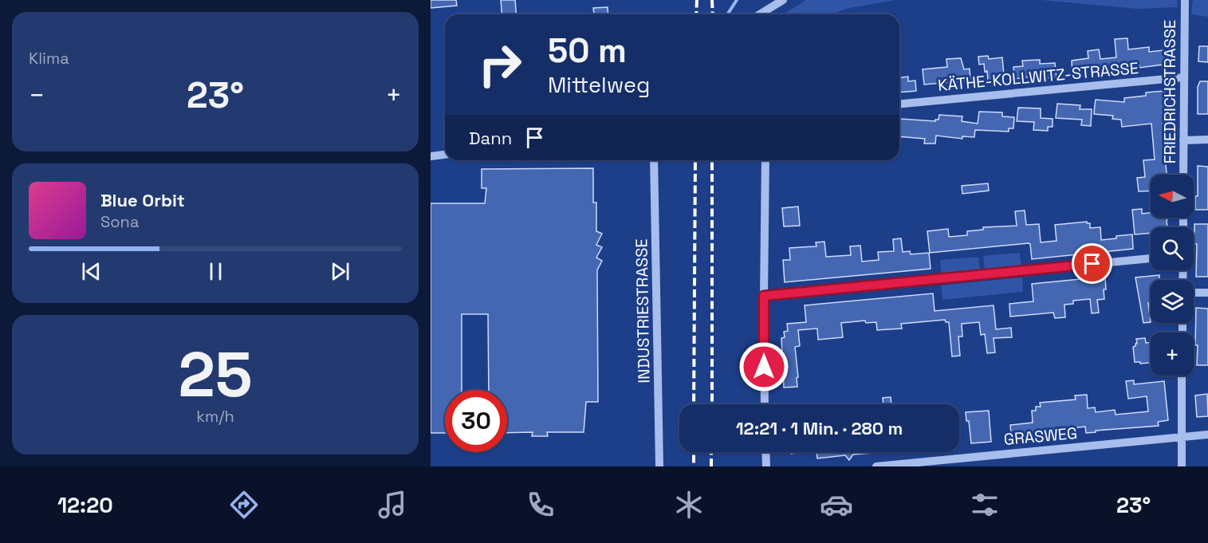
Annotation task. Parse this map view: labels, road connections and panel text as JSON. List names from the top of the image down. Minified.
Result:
{"streets":{"street":["KÄTHE-KOLLWITZ-STRASSE","FRIEDRICHSTRASSE","INDUSTRIESTRASSE","GRASWEG"]},"crossings":[["KÄTHE-KOLLWITZ-STRASSE","FRIEDRICHSTRASSE"]],"north":"left","page":{"tile":["Klima",["25","km/h"]],"turn":["50 m","Mittelweg"],"heat":["−","23°","+"],"then":"Dann","map_buttons":"+","song":["Blue Orbit","Sona"],"limit":"30","trip":"12:21 · 1 Min. · 280 m","tabs":["12:20","23°"]}}
